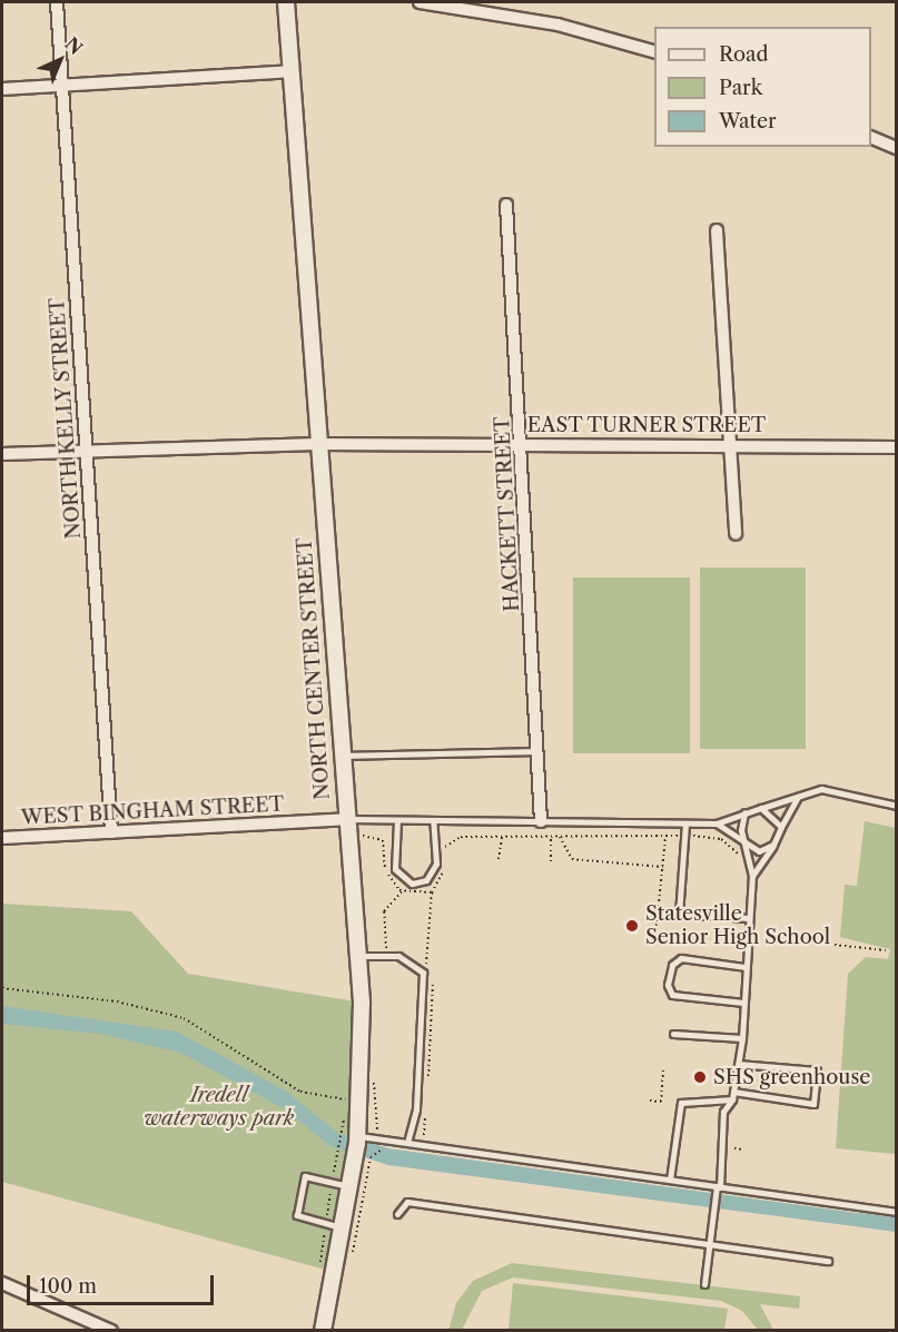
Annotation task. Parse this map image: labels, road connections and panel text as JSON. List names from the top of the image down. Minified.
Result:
{"streets":{"main road":["NORTH CENTER STREET"],"street":["NORTH KELLY STREET","EAST TURNER STREET","HACKETT STREET","WEST BINGHAM STREET"]},"crossings":[["NORTH KELLY STREET","EAST TURNER STREET"],["NORTH KELLY STREET","WEST BINGHAM STREET"],["EAST TURNER STREET","HACKETT STREET"],["EAST TURNER STREET","NORTH CENTER STREET"],["NORTH CENTER STREET","WEST BINGHAM STREET"]],"parks":["Iredell waterways park"],"places":["Statesville Senior High School","SHS greenhouse"],"legend":["Road","Park","Water"],"scale_bar":"100 m","north":"top right"}
